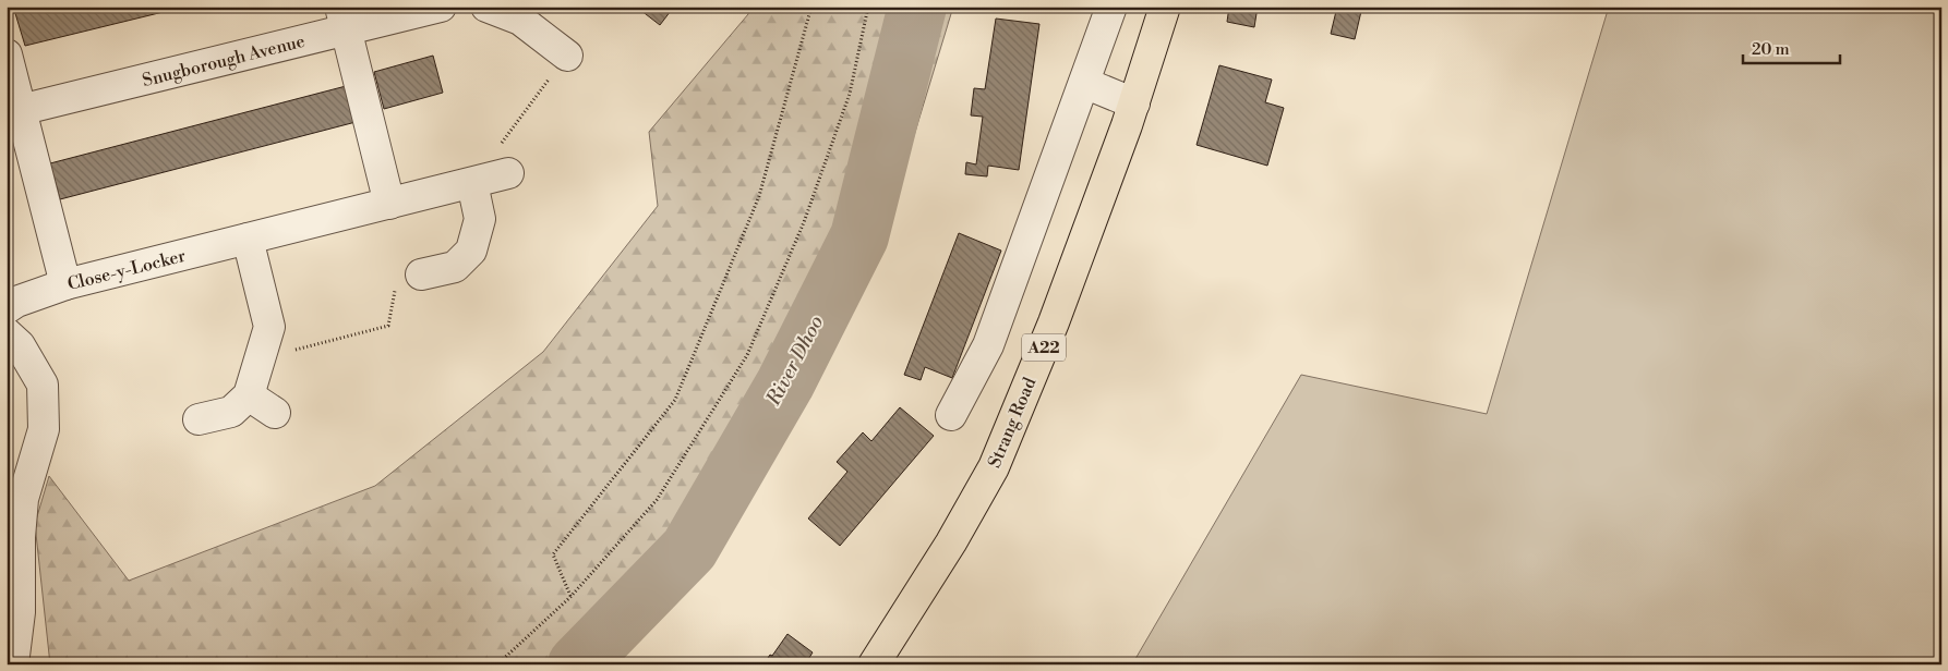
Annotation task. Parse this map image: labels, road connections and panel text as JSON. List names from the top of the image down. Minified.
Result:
{"streets":{"main road":["A22","Strang Road"],"street":["Snugborough Avenue","Close-y-Locker"]},"water":["River Dhoo"],"scale_bar":"20 m"}
